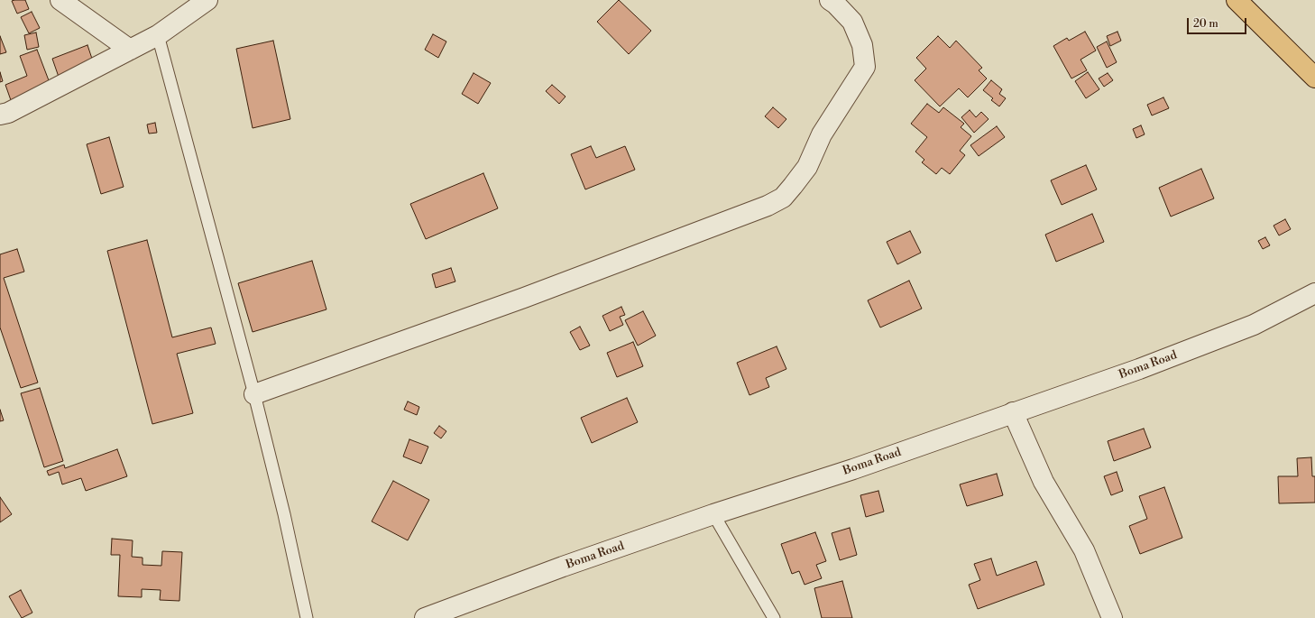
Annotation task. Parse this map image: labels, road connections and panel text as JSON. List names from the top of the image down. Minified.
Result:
{"streets":{"street":["Boma Road"]},"scale_bar":"20 m"}
